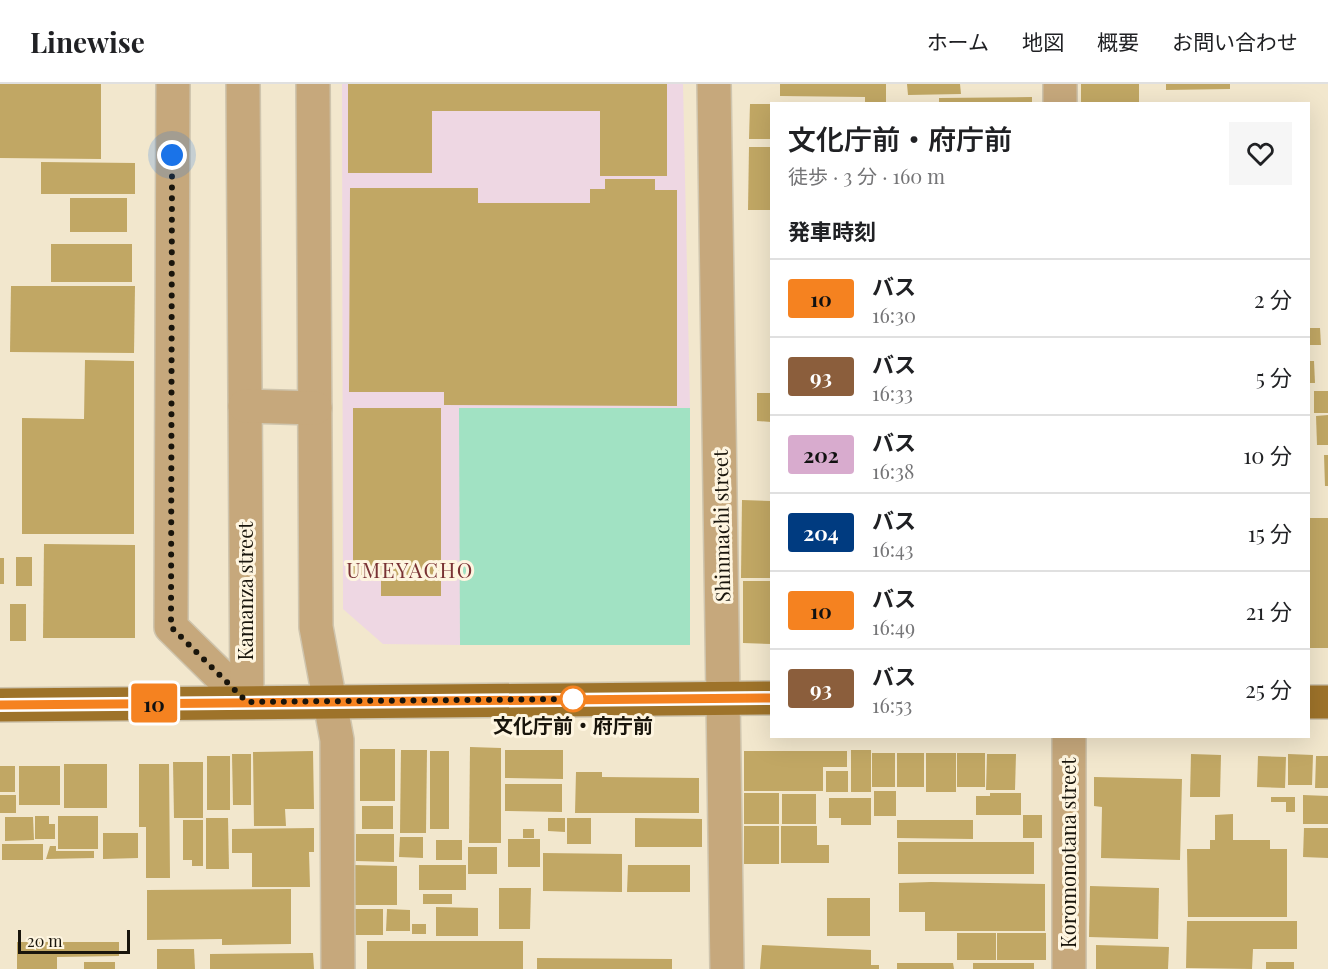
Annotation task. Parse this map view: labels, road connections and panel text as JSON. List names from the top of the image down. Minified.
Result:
{"streets":{"street":["Shinmachi street","Kamanza street","Koromonotana street"]},"districts":["UMEYACHO"],"places":["文化庁前・府庁前"],"lines":["bus line 10"],"scale_bar":"20 m","page":{"header":"Linewise","nav":["ホーム","地図","概要","お問い合わせ"],"on_map":"10","heading":[["文化庁前・府庁前","徒歩 · 3 分 · 160 m"],"発車時刻"],"list":[{"mark":"10","name":"バス","note":"16:30","value":"2 分"},{"mark":"93","name":"バス","note":"16:33","value":"5 分"},{"mark":"202","name":"バス","note":"16:38","value":"10 分"},{"mark":"204","name":"バス","note":"16:43","value":"15 分"},{"mark":"10","name":"バス","note":"16:49","value":"21 分"},{"mark":"93","name":"バス","note":"16:53","value":"25 分"}],"scale":"20 m"}}
